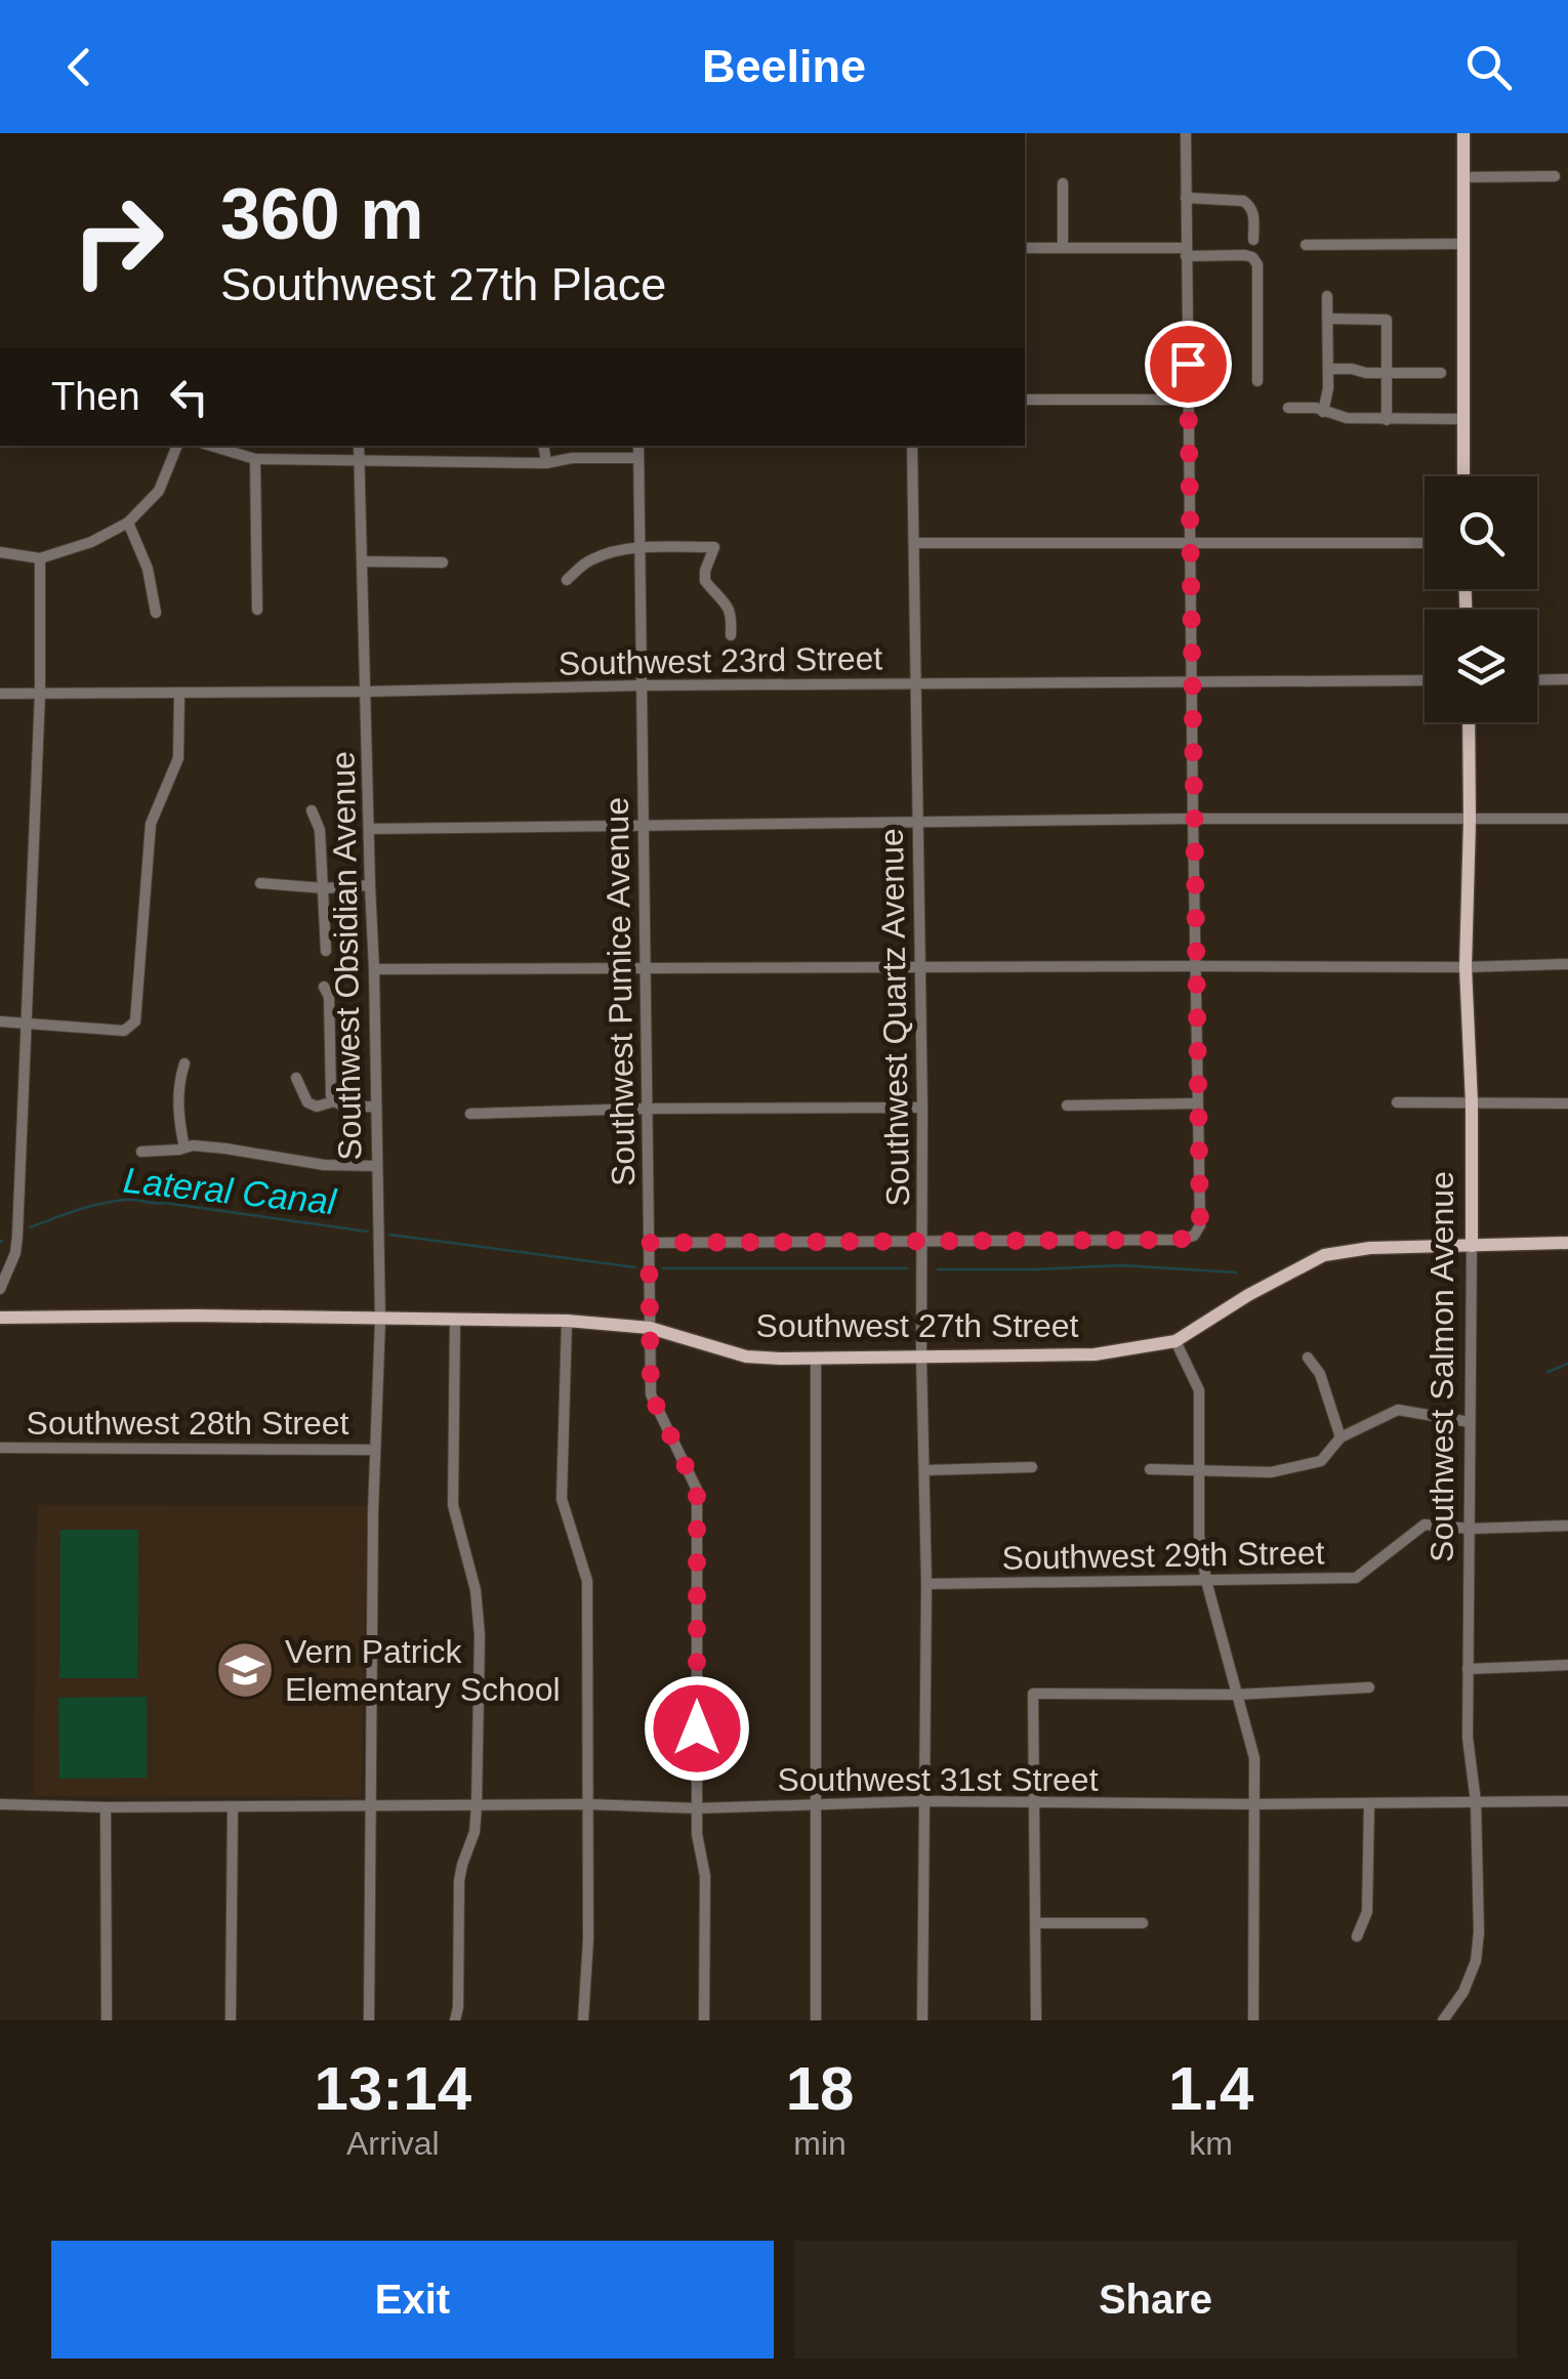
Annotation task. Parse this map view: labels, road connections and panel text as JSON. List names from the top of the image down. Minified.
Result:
{"streets":{"main road":["Southwest 27th Street","Southwest Salmon Avenue"],"street":["Southwest 23rd Street","Southwest Obsidian Avenue","Southwest Pumice Avenue","Southwest Quartz Avenue","Southwest 28th Street","Southwest 29th Street","Southwest 31st Street"]},"crossings":[["Southwest 23rd Street","Southwest Obsidian Avenue"],["Southwest 23rd Street","Southwest Pumice Avenue"],["Southwest 23rd Street","Southwest Quartz Avenue"],["Southwest Obsidian Avenue","Southwest 27th Street"],["Southwest Obsidian Avenue","Southwest 28th Street"],["Southwest Obsidian Avenue","Southwest 31st Street"],["Southwest Pumice Avenue","Southwest 27th Street"],["Southwest Pumice Avenue","Southwest 31st Street"],["Southwest Quartz Avenue","Southwest 27th Street"],["Southwest Quartz Avenue","Southwest 29th Street"],["Southwest Quartz Avenue","Southwest 31st Street"],["Southwest 27th Street","Southwest Salmon Avenue"],["Southwest Salmon Avenue","Southwest 29th Street"],["Southwest Salmon Avenue","Southwest 31st Street"]],"water":["Lateral Canal"],"places":{"school or university":["Vern Patrick Elementary School"]},"page":{"header":"Beeline","turn":["360 m","Southwest 27th Place"],"then":"Then","eta":["13:14","Arrival","18","min","1.4","km"],"buttons":["Exit","Share"]}}
